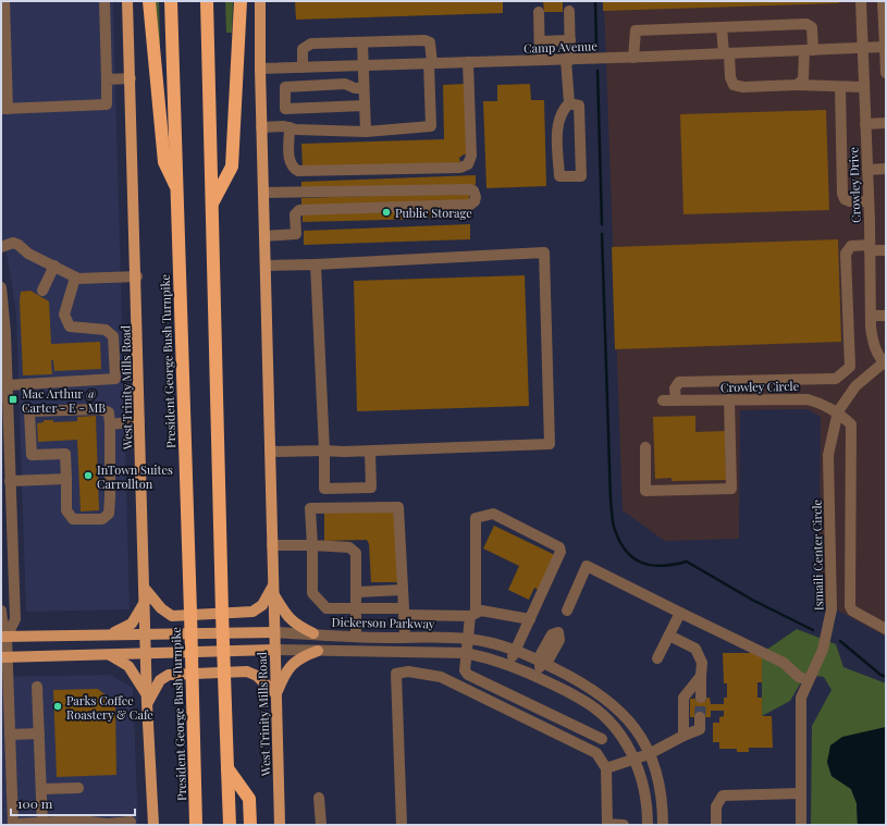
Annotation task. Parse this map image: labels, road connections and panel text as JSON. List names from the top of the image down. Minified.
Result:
{"streets":{"highway":["President George Bush Turnpike"],"main road":["West Trinity Mills Road","Dickerson Parkway"],"street":["Camp Avenue","Crowley Drive","Crowley Circle","Ismaili Center Circle"]},"crossings":[["Camp Avenue","Crowley Drive"],["Camp Avenue","West Trinity Mills Road"],["Crowley Circle","Ismaili Center Circle"],["West Trinity Mills Road","Dickerson Parkway"]],"places":{"other":["Public Storage","InTown Suites Carrollton","Parks Coffee Roastery & Cafe"],"transit":["Mac Arthur @ Carter - E - MB"]},"scale_bar":"100 m"}
